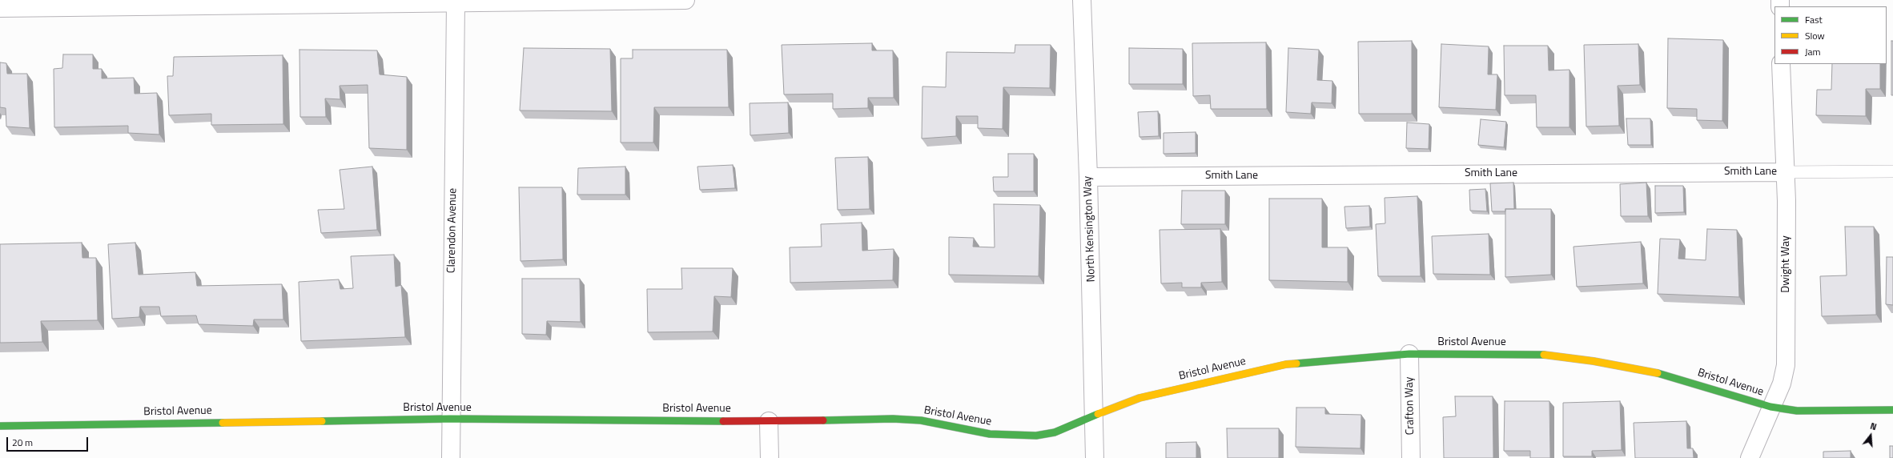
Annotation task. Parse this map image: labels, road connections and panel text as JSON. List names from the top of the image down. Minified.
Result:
{"streets":{"street":["Smith Lane","North Kensington Way","Clarendon Avenue","Dwight Way","Bristol Avenue","Crafton Way"]},"crossings":[["Smith Lane","North Kensington Way"],["Smith Lane","Dwight Way"],["North Kensington Way","Bristol Avenue"],["Clarendon Avenue","Bristol Avenue"],["Dwight Way","Bristol Avenue"],["Bristol Avenue","Crafton Way"]],"legend":["Fast","Slow","Jam"],"scale_bar":"20 m","north":"top"}
